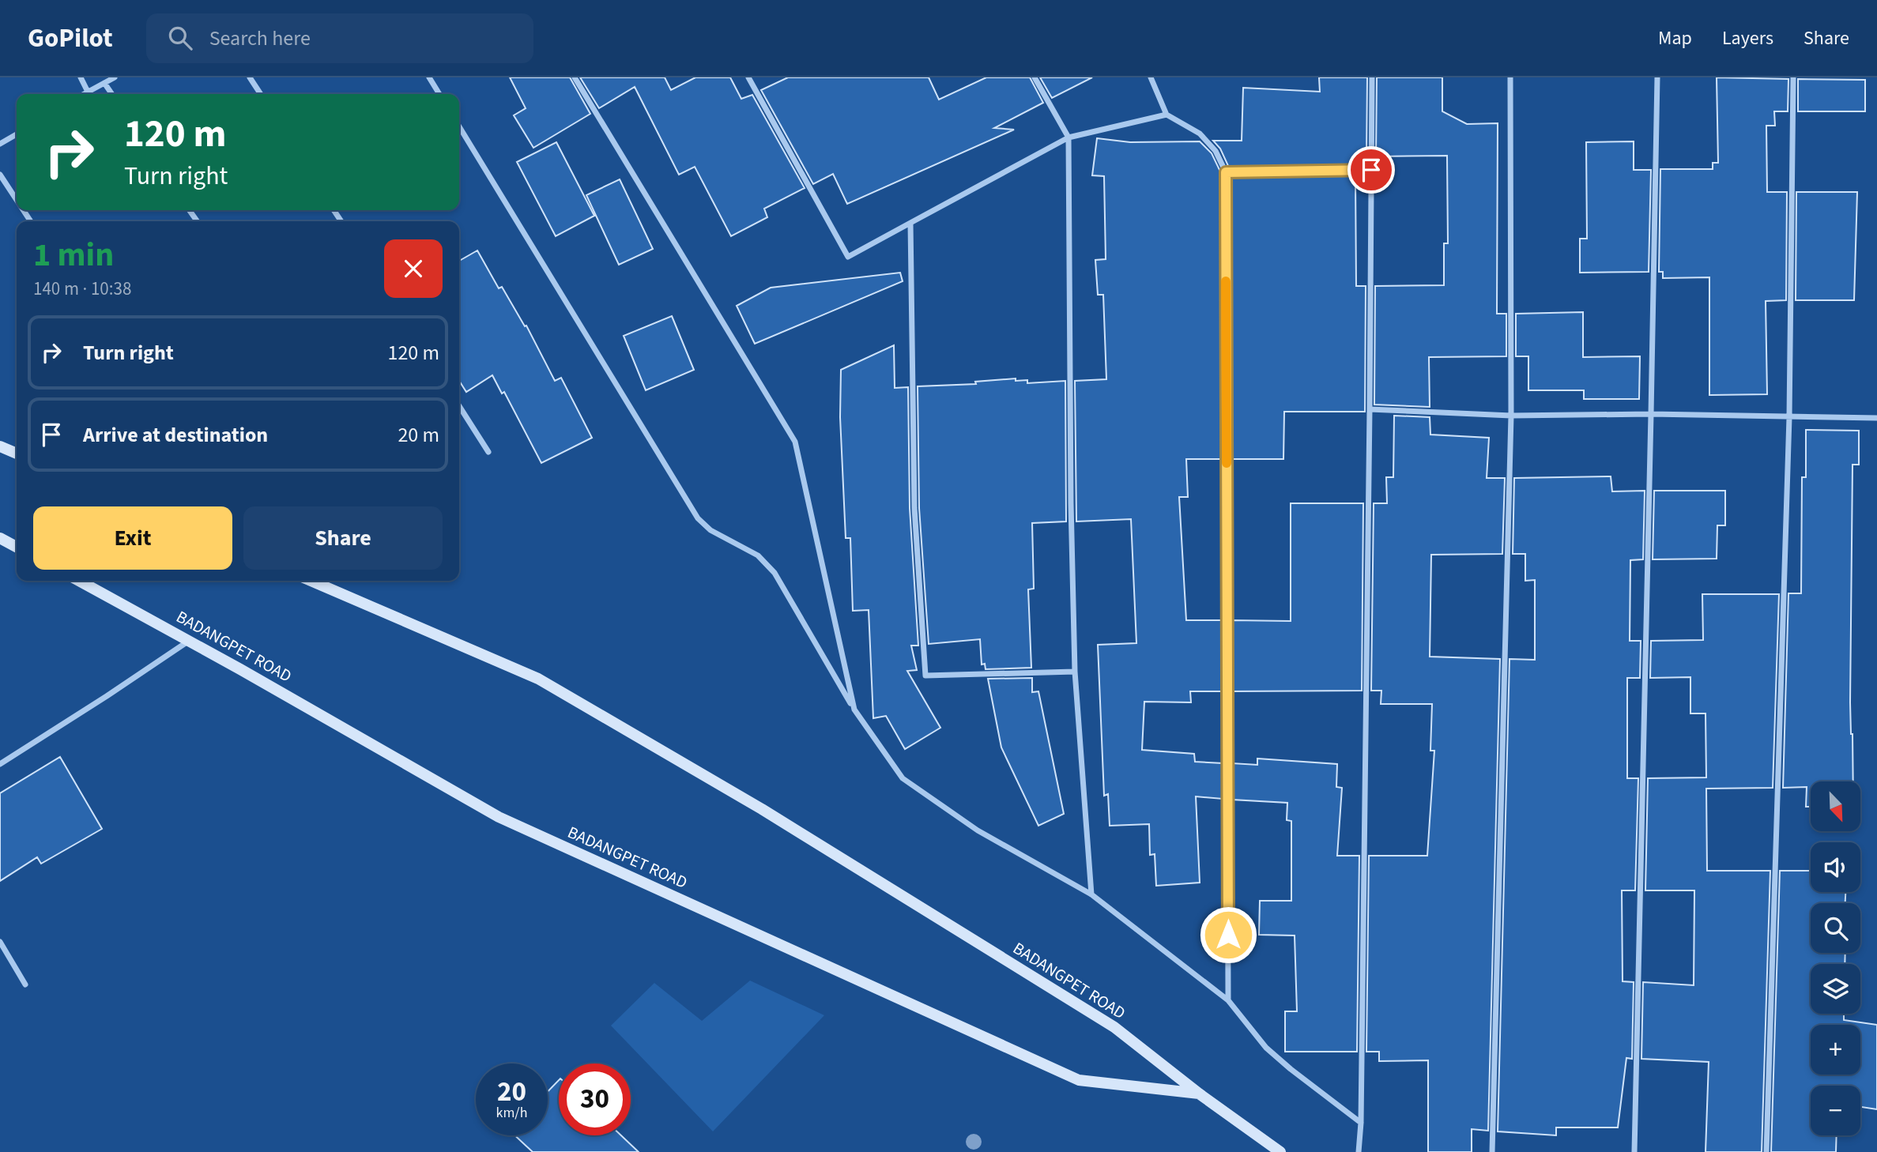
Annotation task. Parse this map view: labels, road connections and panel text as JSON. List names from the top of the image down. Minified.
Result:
{"streets":{"main road":["BADANGPET ROAD"]},"north":"bottom right","page":{"header":"GoPilot","search":"Search here","nav":["Map","Layers","Share"],"turn":["120 m","Turn right"],"heading":["1 min","140 m · 10:38"],"list":[{"name":"Turn right","value":"120 m"},{"name":"Arrive at destination","value":"20 m"}],"buttons":["Exit","Share"],"map_buttons":["+","−"],"speed":"20 km/h","limit":"30"}}
